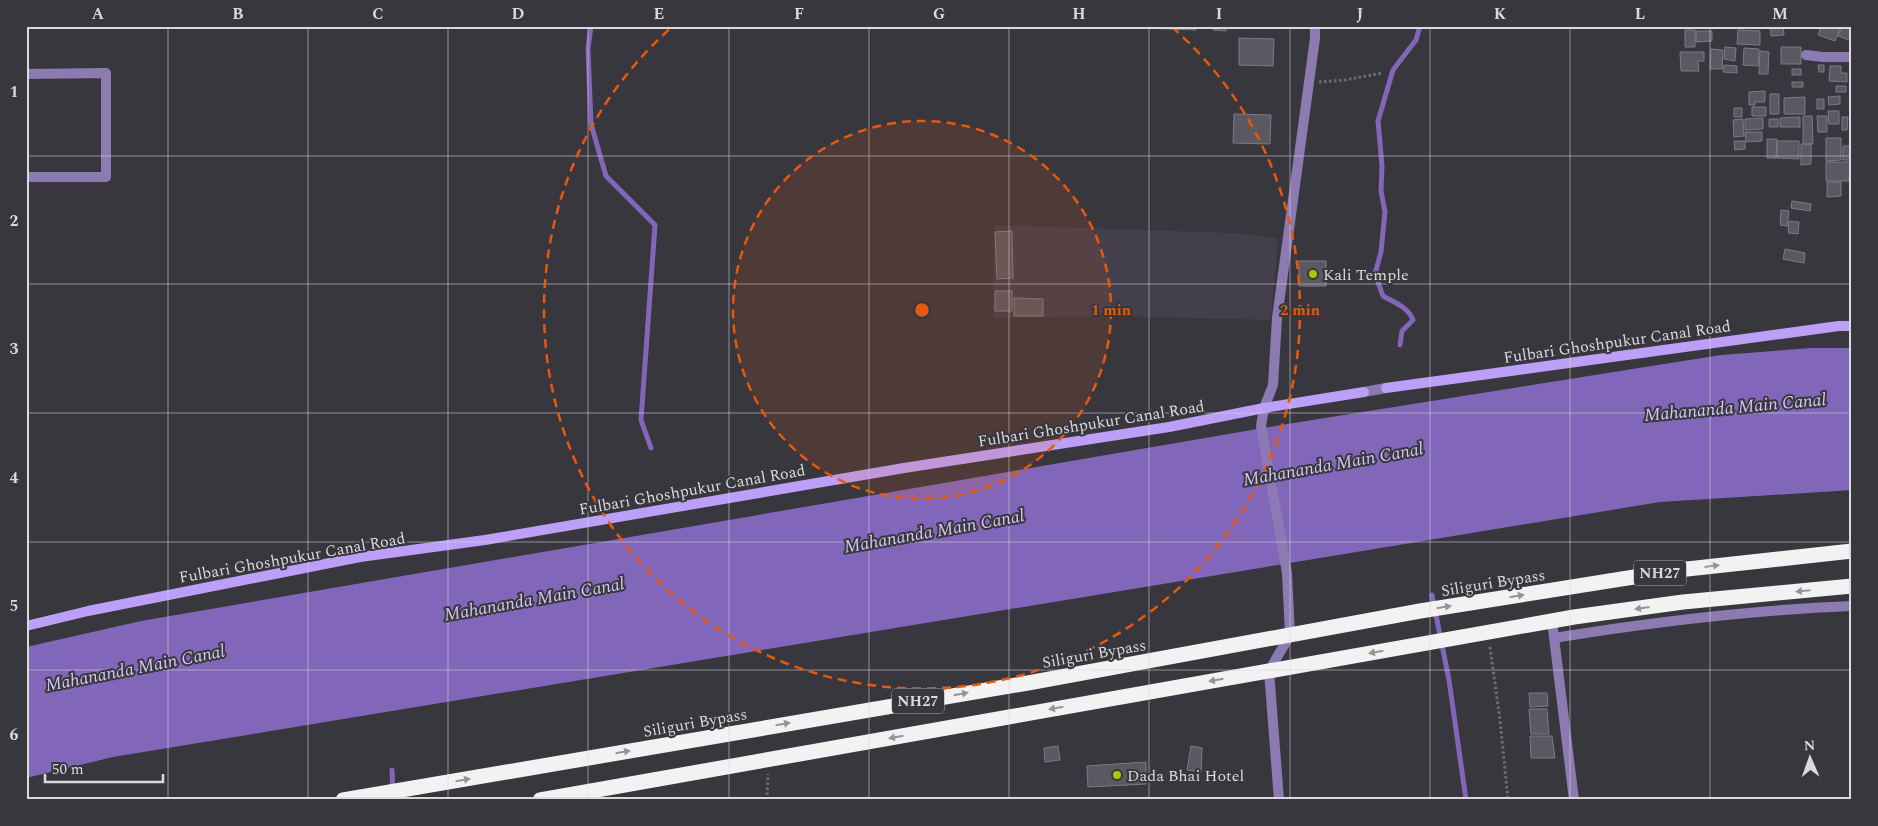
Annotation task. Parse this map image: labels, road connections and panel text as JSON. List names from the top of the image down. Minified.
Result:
{"streets":{"highway":["NH27","Siliguri Bypass"],"street":["Fulbari Ghoshpukur Canal Road"]},"water":["Mahananda Main Canal"],"places":["Kali Temple","Dada Bhai Hotel"],"scale_bar":"50 m","north":"top","grid":{"columns":["A","B","C","D","E","F","G","H","I","J","K","L","M"],"rows":["1","2","3","4","5","6"]},"rings":["1 min","2 min"]}
